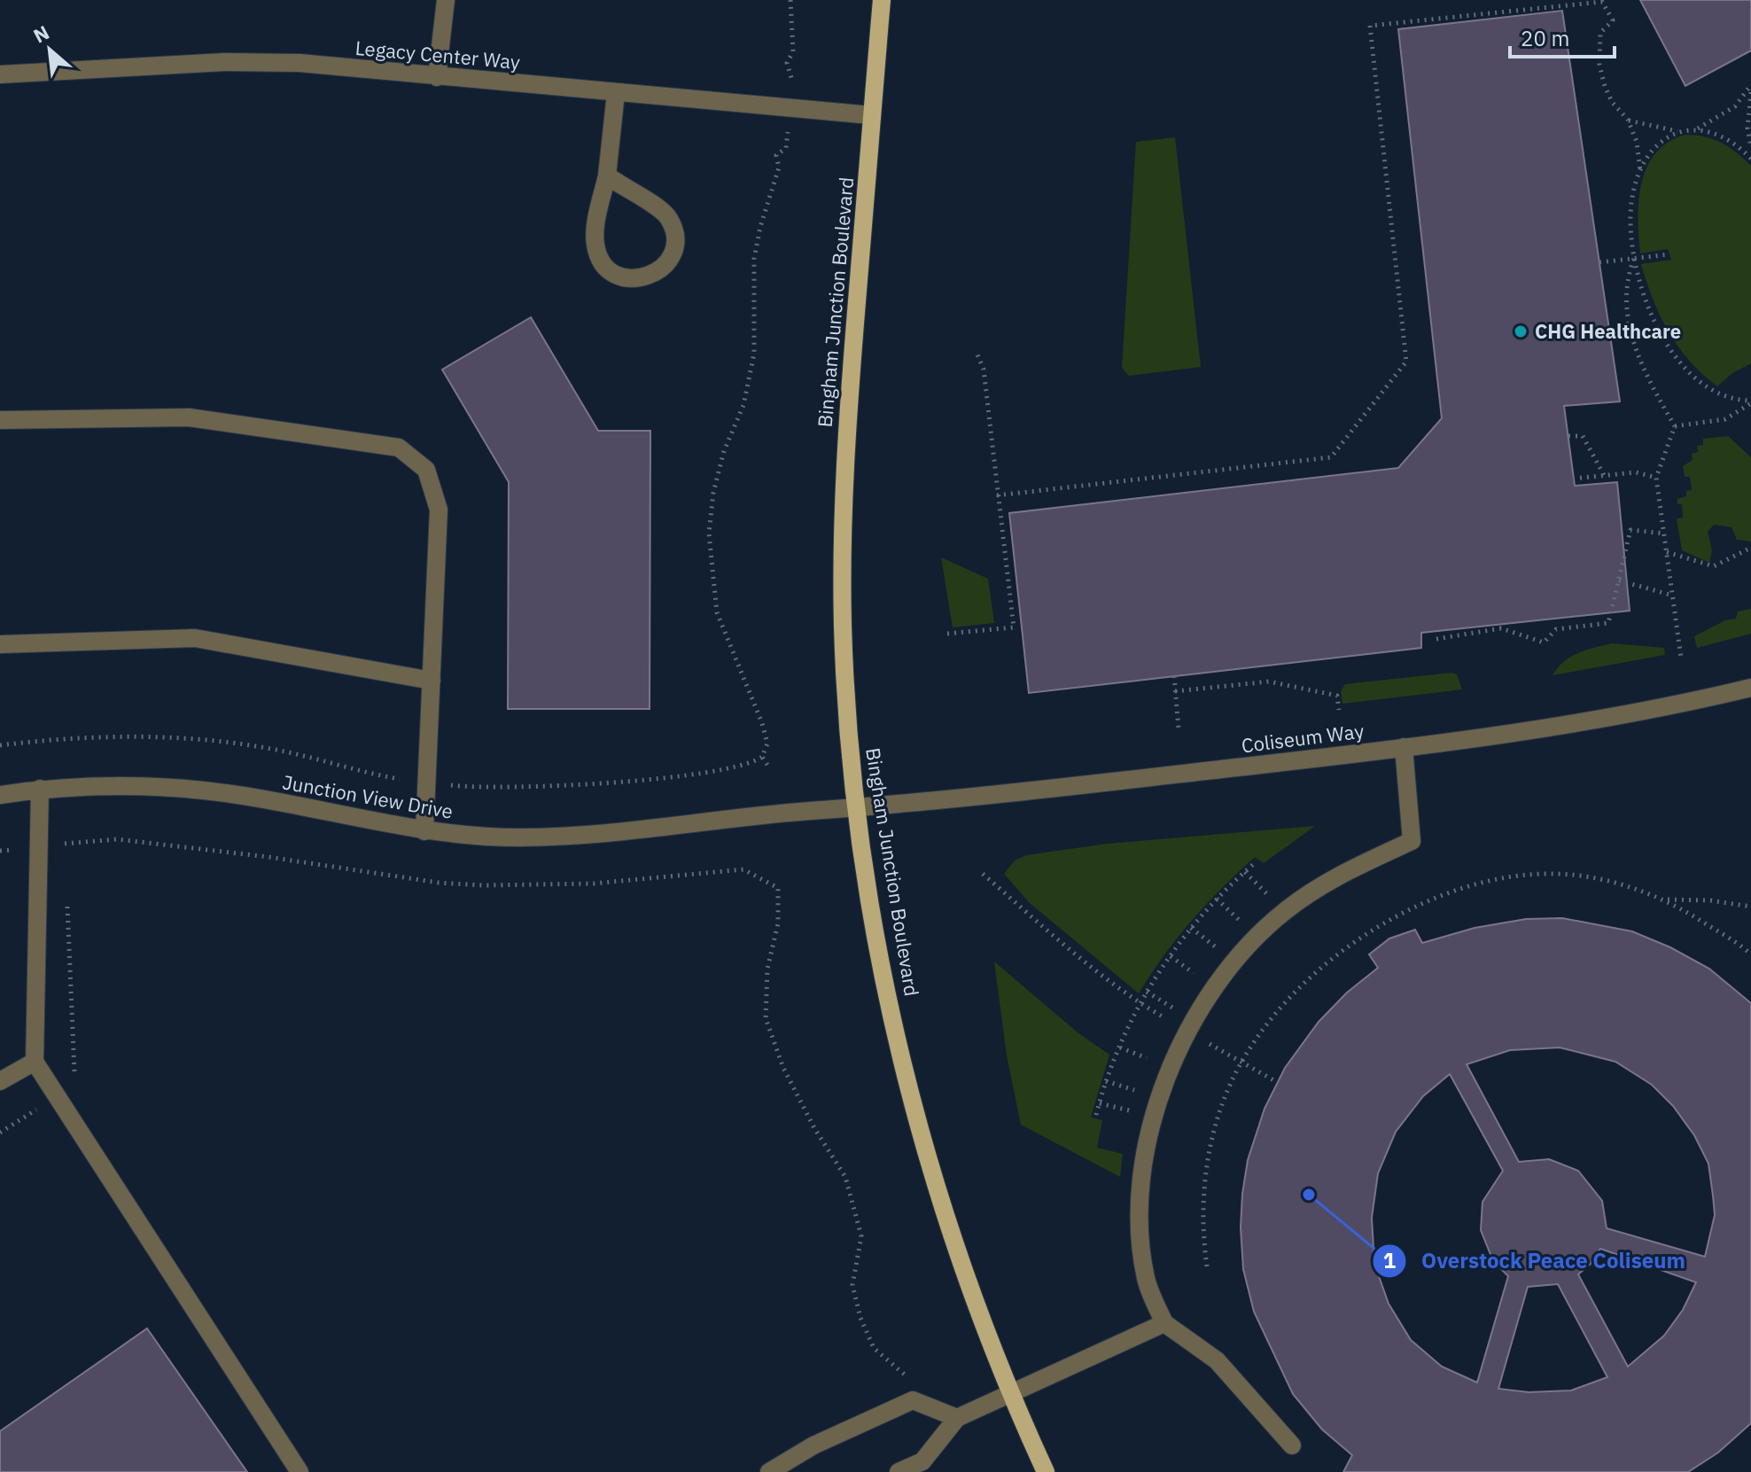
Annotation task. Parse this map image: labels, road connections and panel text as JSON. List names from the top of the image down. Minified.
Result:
{"streets":{"main road":["Bingham Junction Boulevard"],"street":["Legacy Center Way","Coliseum Way","Junction View Drive"]},"crossings":[["Legacy Center Way","Bingham Junction Boulevard"],["Bingham Junction Boulevard","Coliseum Way"],["Bingham Junction Boulevard","Junction View Drive"],["Coliseum Way","Junction View Drive"]],"places":["CHG Healthcare","Overstock Peace Coliseum"],"scale_bar":"20 m","north":"top left"}
